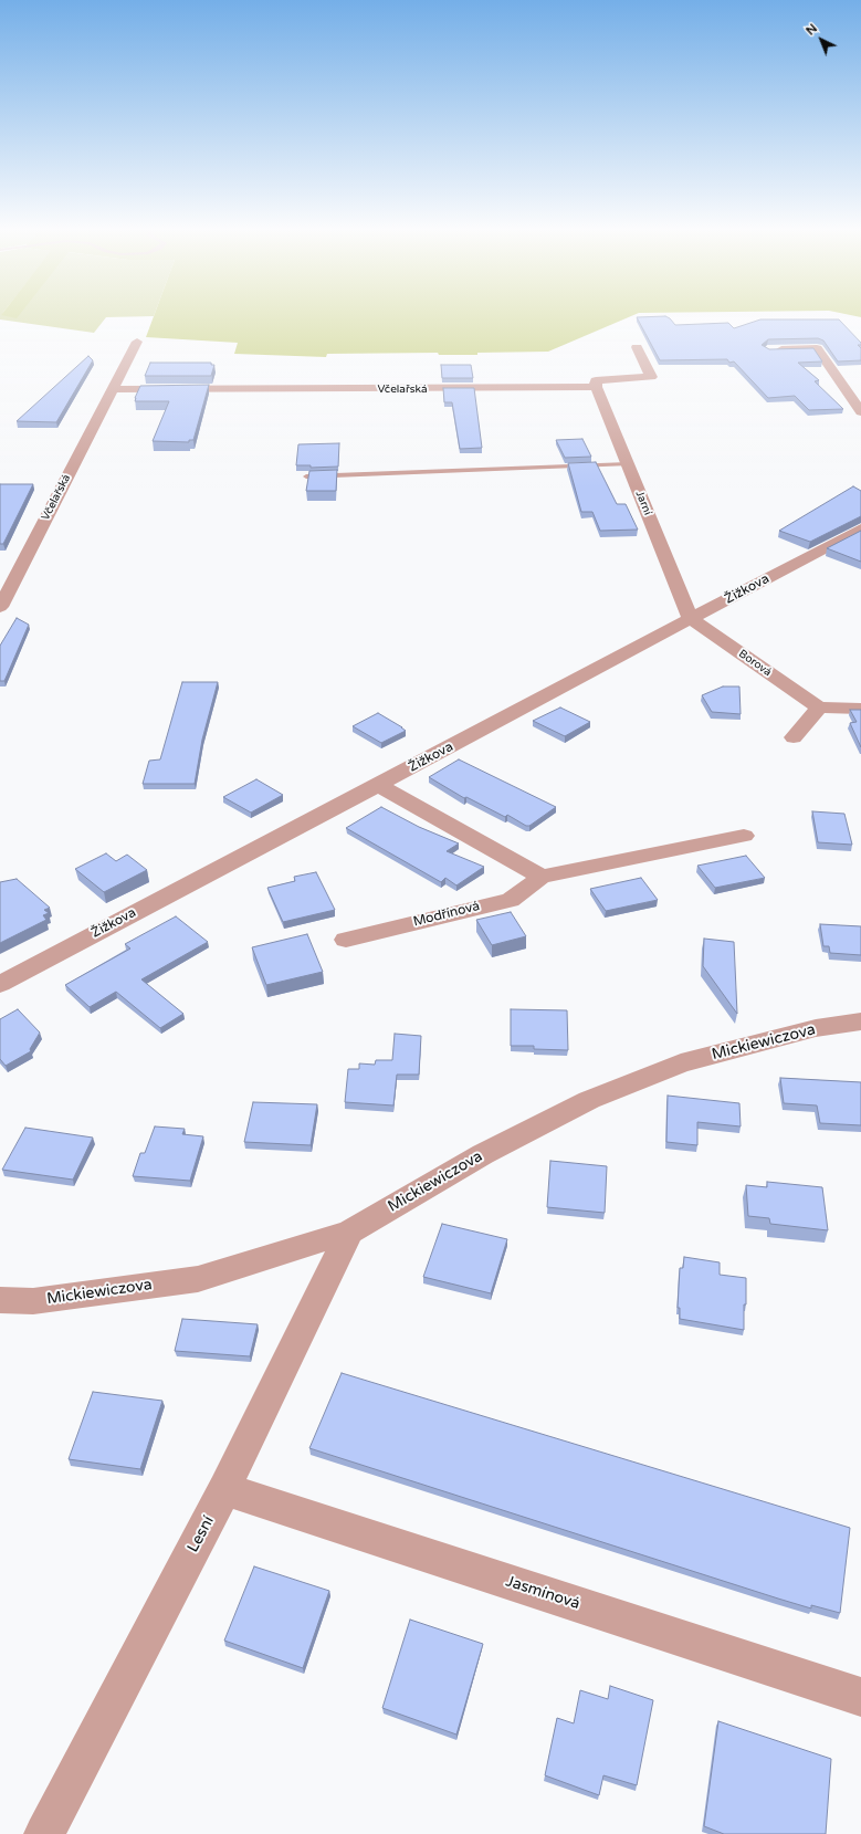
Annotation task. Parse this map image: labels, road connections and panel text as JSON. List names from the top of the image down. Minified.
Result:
{"streets":{"street":["Včelařská","Jarní","Žižkova","Borová","Modřínová","Mickiewiczova","Lesní","Jasmínová"]},"crossings":[["Včelařská","Jarní"],["Jarní","Žižkova"],["Jarní","Borová"],["Žižkova","Borová"],["Mickiewiczova","Lesní"],["Lesní","Jasmínová"]],"north":"top left"}
